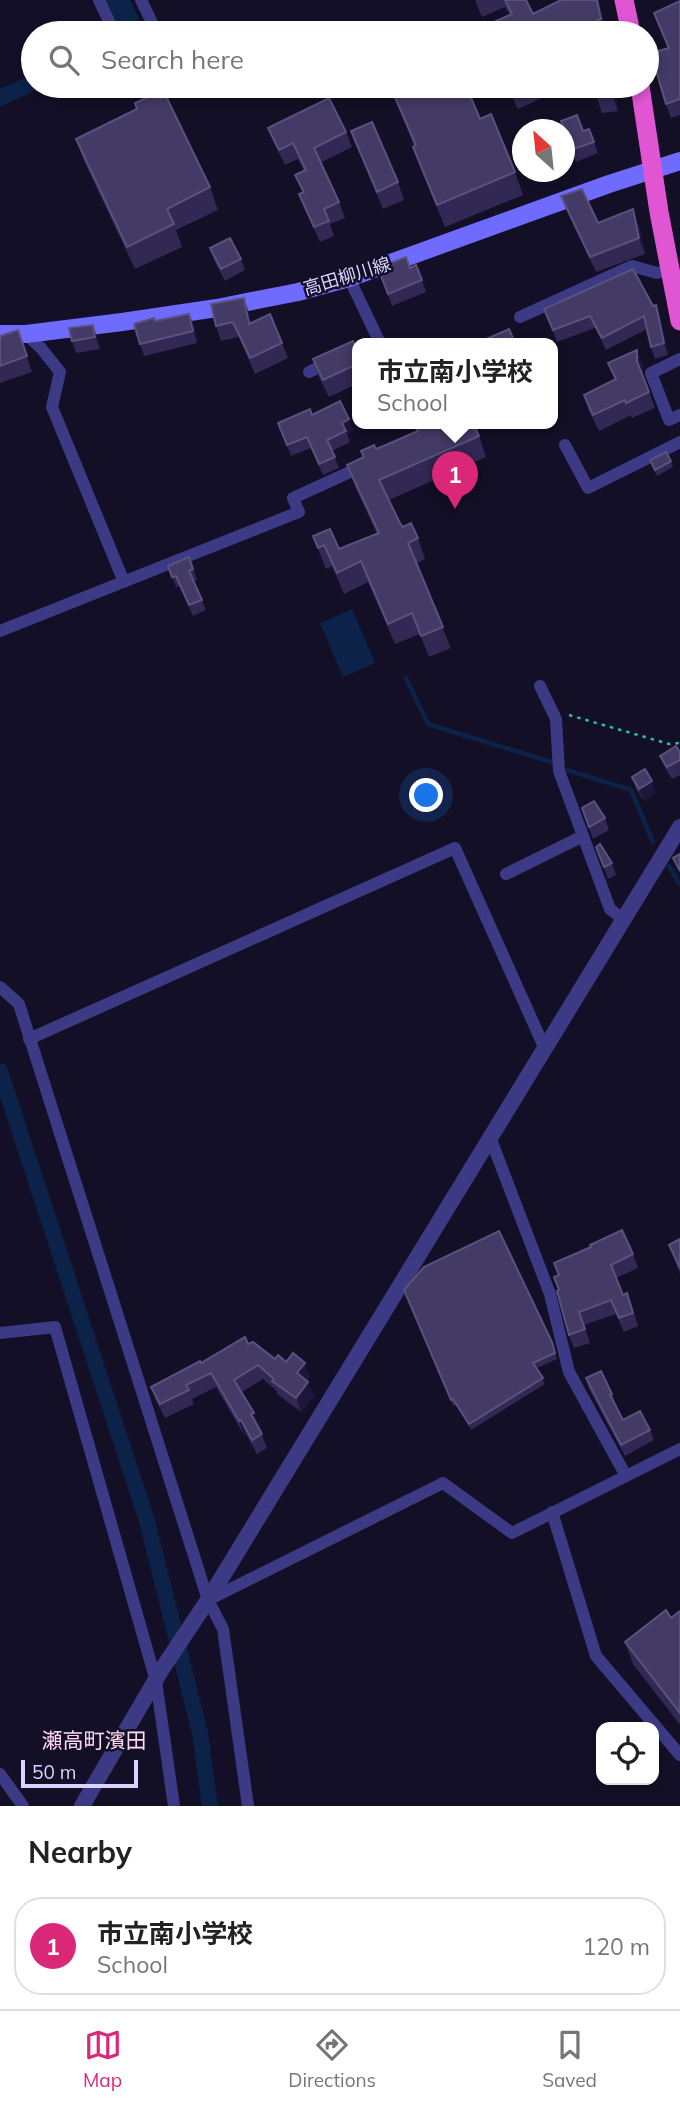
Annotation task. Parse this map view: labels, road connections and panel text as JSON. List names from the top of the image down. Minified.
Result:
{"streets":{"main road":["高田柳川線"]},"districts":["瀬高町濱田"],"scale_bar":"50 m","north":"top left","page":{"search":"Search here","popup":["市立南小学校","School"],"pins":"1","scale":"50 m","heading":"Nearby","list":[{"mark":"1","name":"市立南小学校","note":"School","value":"120 m"}],"nav":["Map","Directions","Saved"]}}
